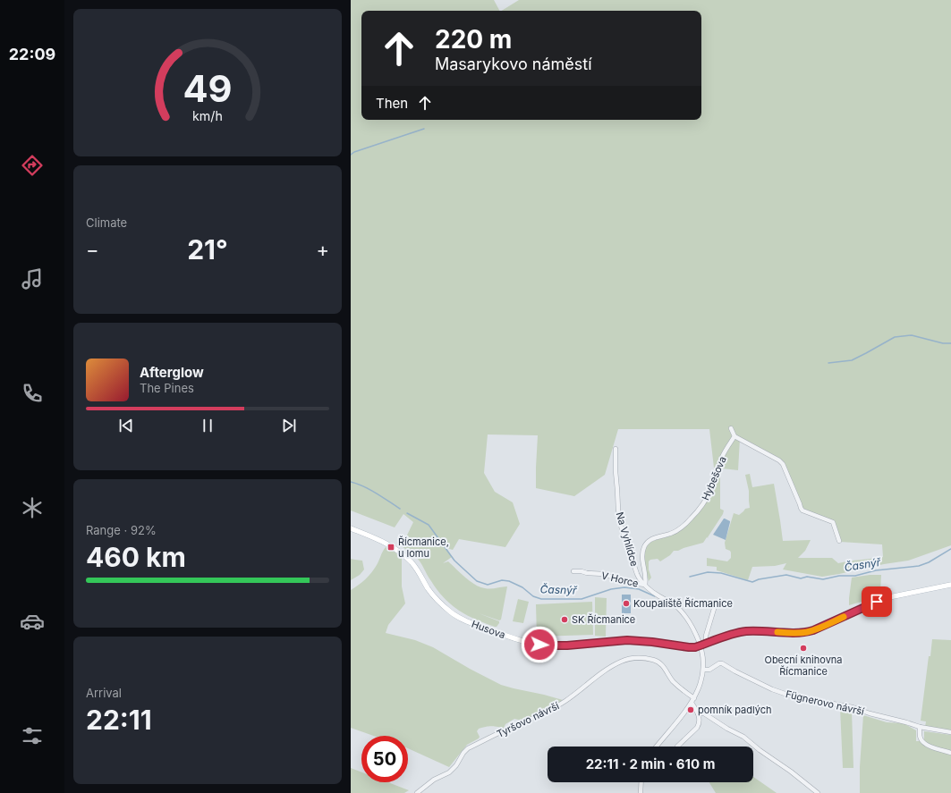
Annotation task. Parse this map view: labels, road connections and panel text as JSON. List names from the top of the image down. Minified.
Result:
{"streets":{"main road":["Husova"],"street":["Hybešova","Na Vyhlídce","V Horce","Fügnerovo návrší","Tyršovo návrší"]},"crossings":[["Hybešova","Na Vyhlídce"],["Hybešova","V Horce"],["Na Vyhlídce","V Horce"],["Na Vyhlídce","Husova"]],"water":["Časnýř"],"places":{"transit":["Řícmanice, u lomu"],"other":["Koupaliště Řícmanice","SK Řícmanice","Obecní knihovna Řícmanice","pomník padlých"]},"page":{"tabs":"22:09","turn":["220 m","Masarykovo náměstí"],"then":"Then","tile":["Climate",["Range · 92%","460 km"],["Arrival","22:11"]],"heat":["−","21°","+"],"song":["Afterglow","The Pines"],"limit":"50","trip":"22:11 · 2 min · 610 m","gauge":["49","km/h"]}}
